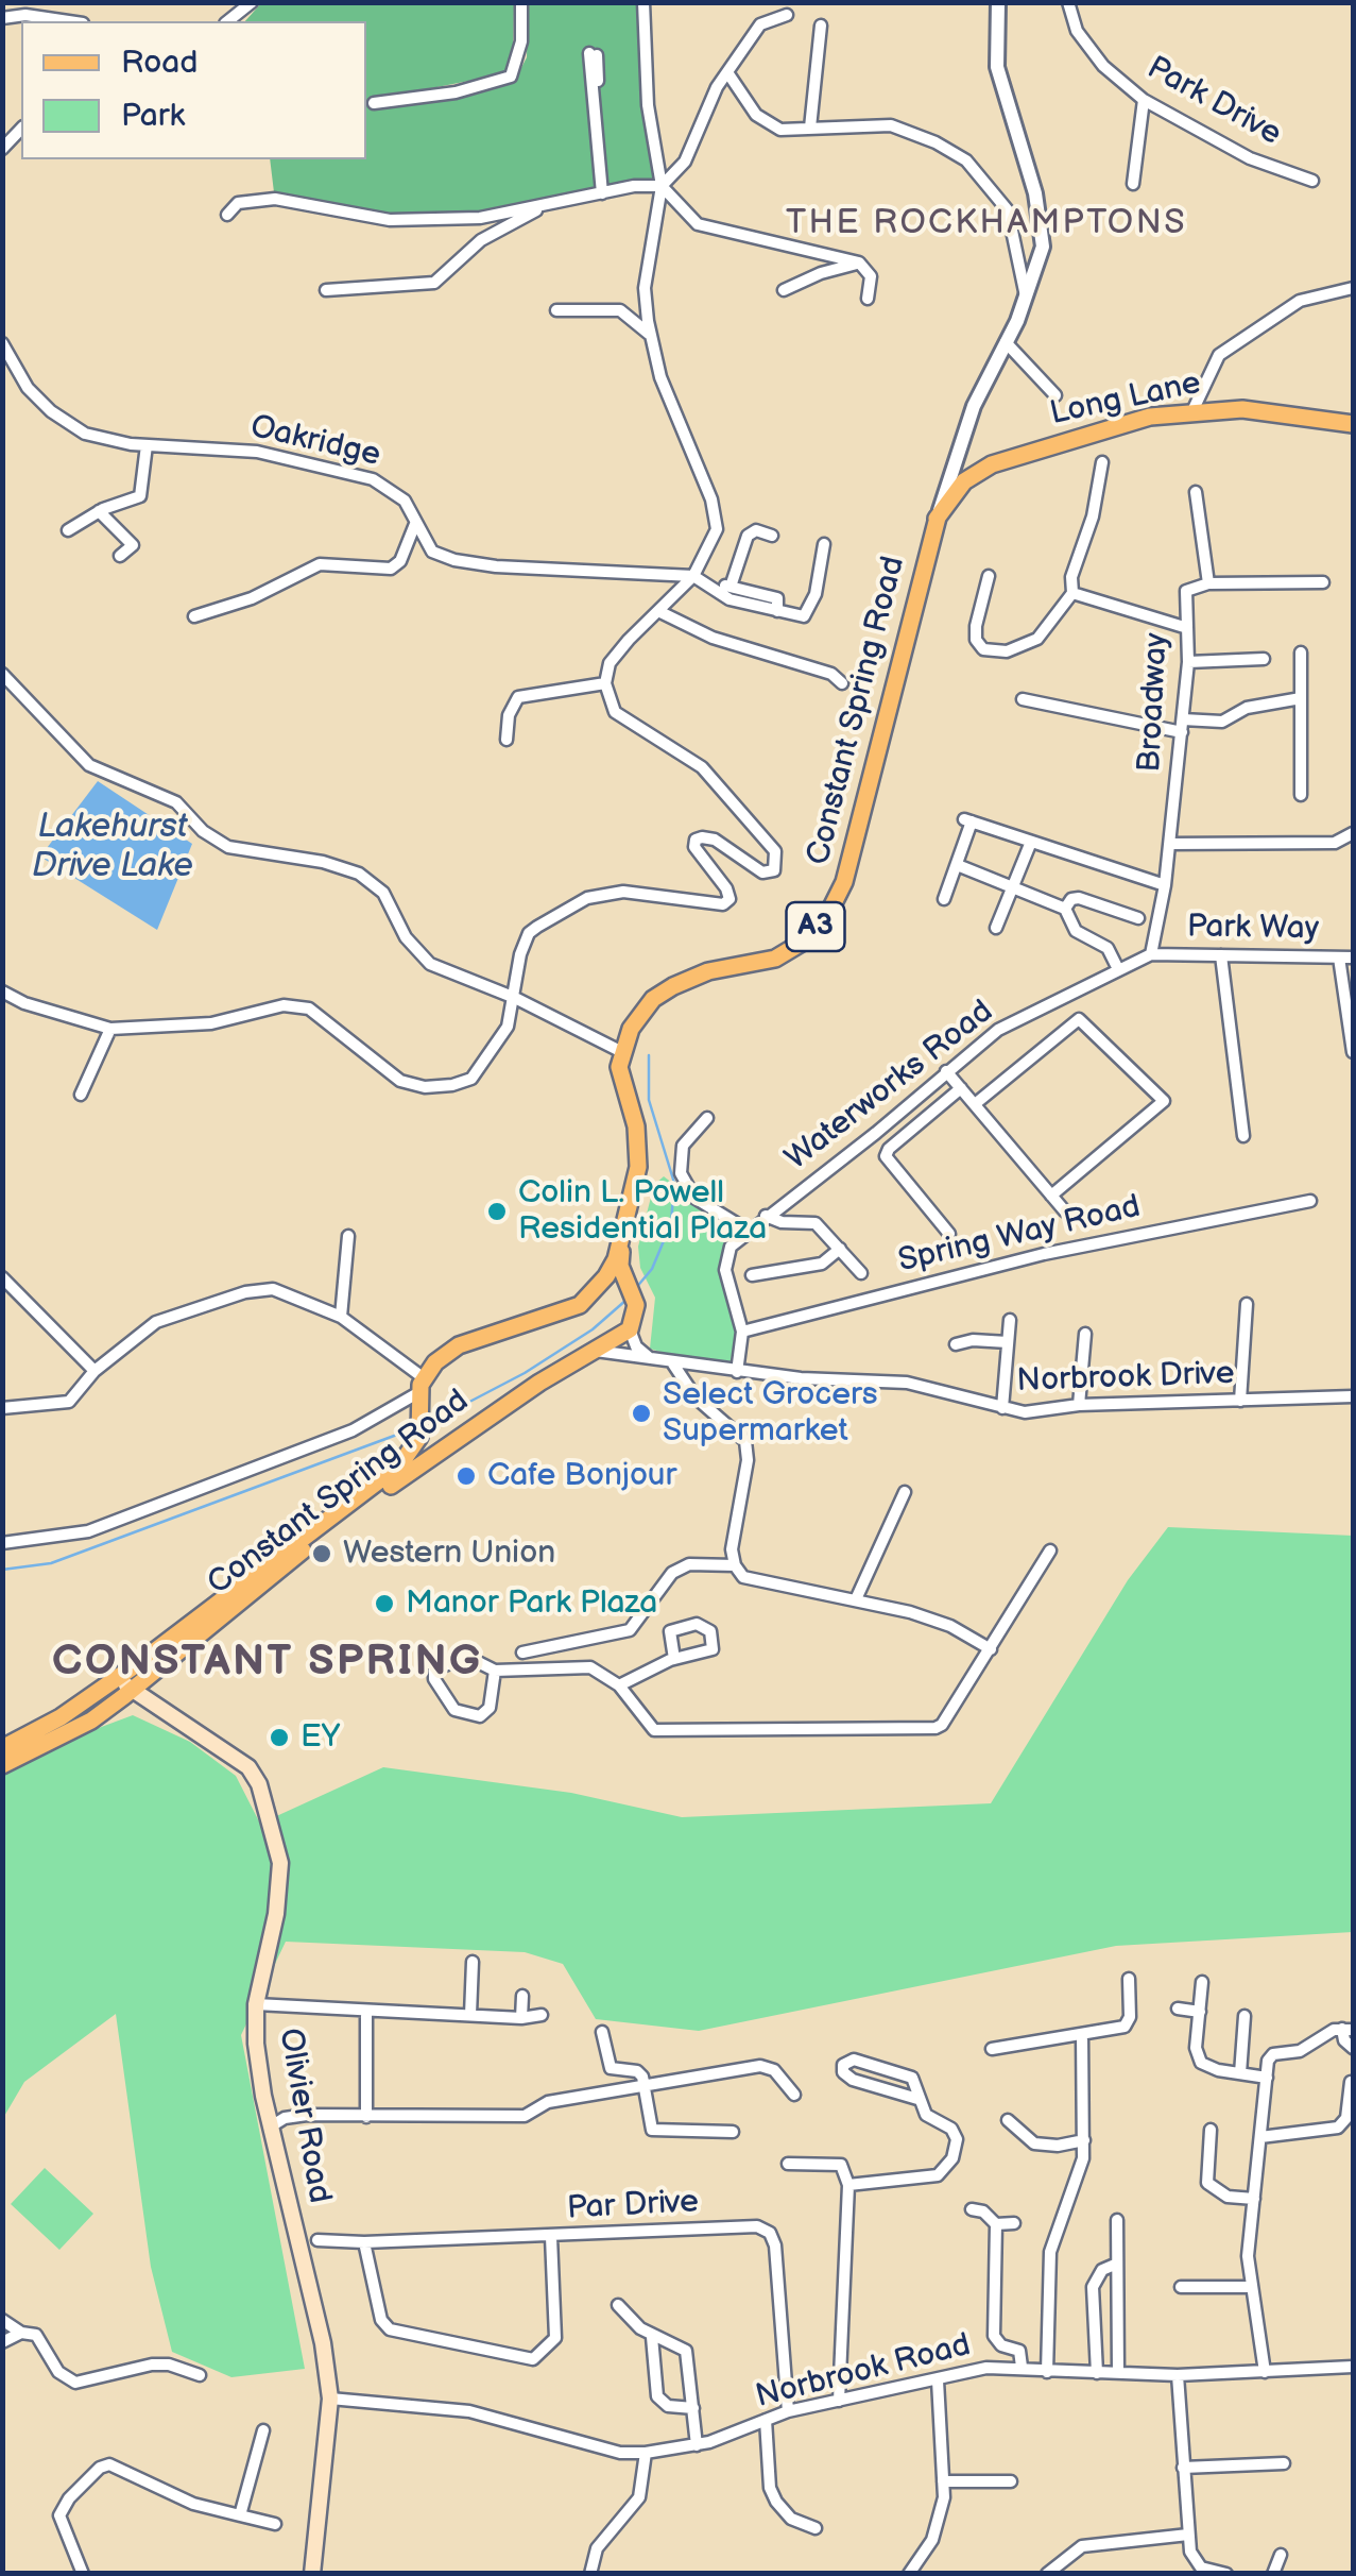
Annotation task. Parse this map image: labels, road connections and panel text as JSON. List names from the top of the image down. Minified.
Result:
{"streets":{"main road":["Long Lane","Constant Spring Road","A3","Olivier Road"],"street":["Park Drive","Oakridge","Broadway","Park Way","Waterworks Road","Spring Way Road","Norbrook Drive","Par Drive","Norbrook Road"]},"crossings":[["Long Lane","Constant Spring Road"],["Broadway","Park Way"],["Broadway","Waterworks Road"],["Constant Spring Road","Norbrook Drive"],["Constant Spring Road","Olivier Road"],["Park Way","Waterworks Road"],["Olivier Road","Norbrook Road"],["Par Drive","Norbrook Road"]],"districts":["THE ROCKHAMPTONS","CONSTANT SPRING"],"water":["Lakehurst Drive Lake"],"places":["Colin L. Powell Residential Plaza","Select Grocers Supermarket","Cafe Bonjour","Western Union","Manor Park Plaza","EY"],"legend":["Road","Park"]}
